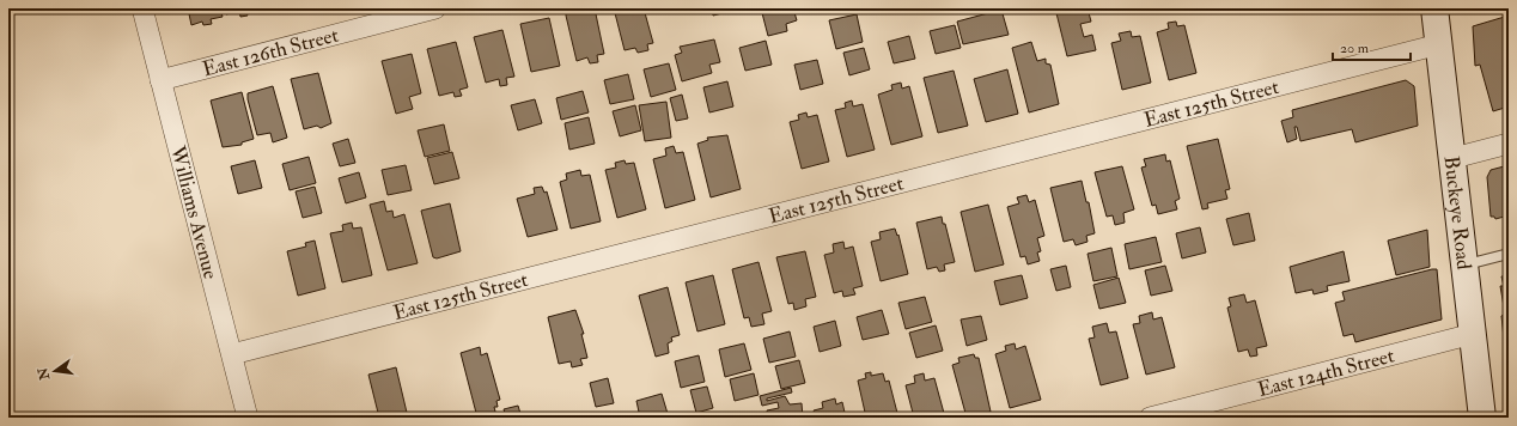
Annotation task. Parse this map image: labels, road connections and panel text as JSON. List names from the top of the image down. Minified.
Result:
{"streets":{"street":["East 126th Street","East 125th Street","Williams Avenue","Buckeye Road","East 124th Street"]},"crossings":[["East 126th Street","Williams Avenue"],["East 125th Street","Williams Avenue"],["East 125th Street","Buckeye Road"],["Buckeye Road","East 124th Street"]],"scale_bar":"20 m","north":"left"}
